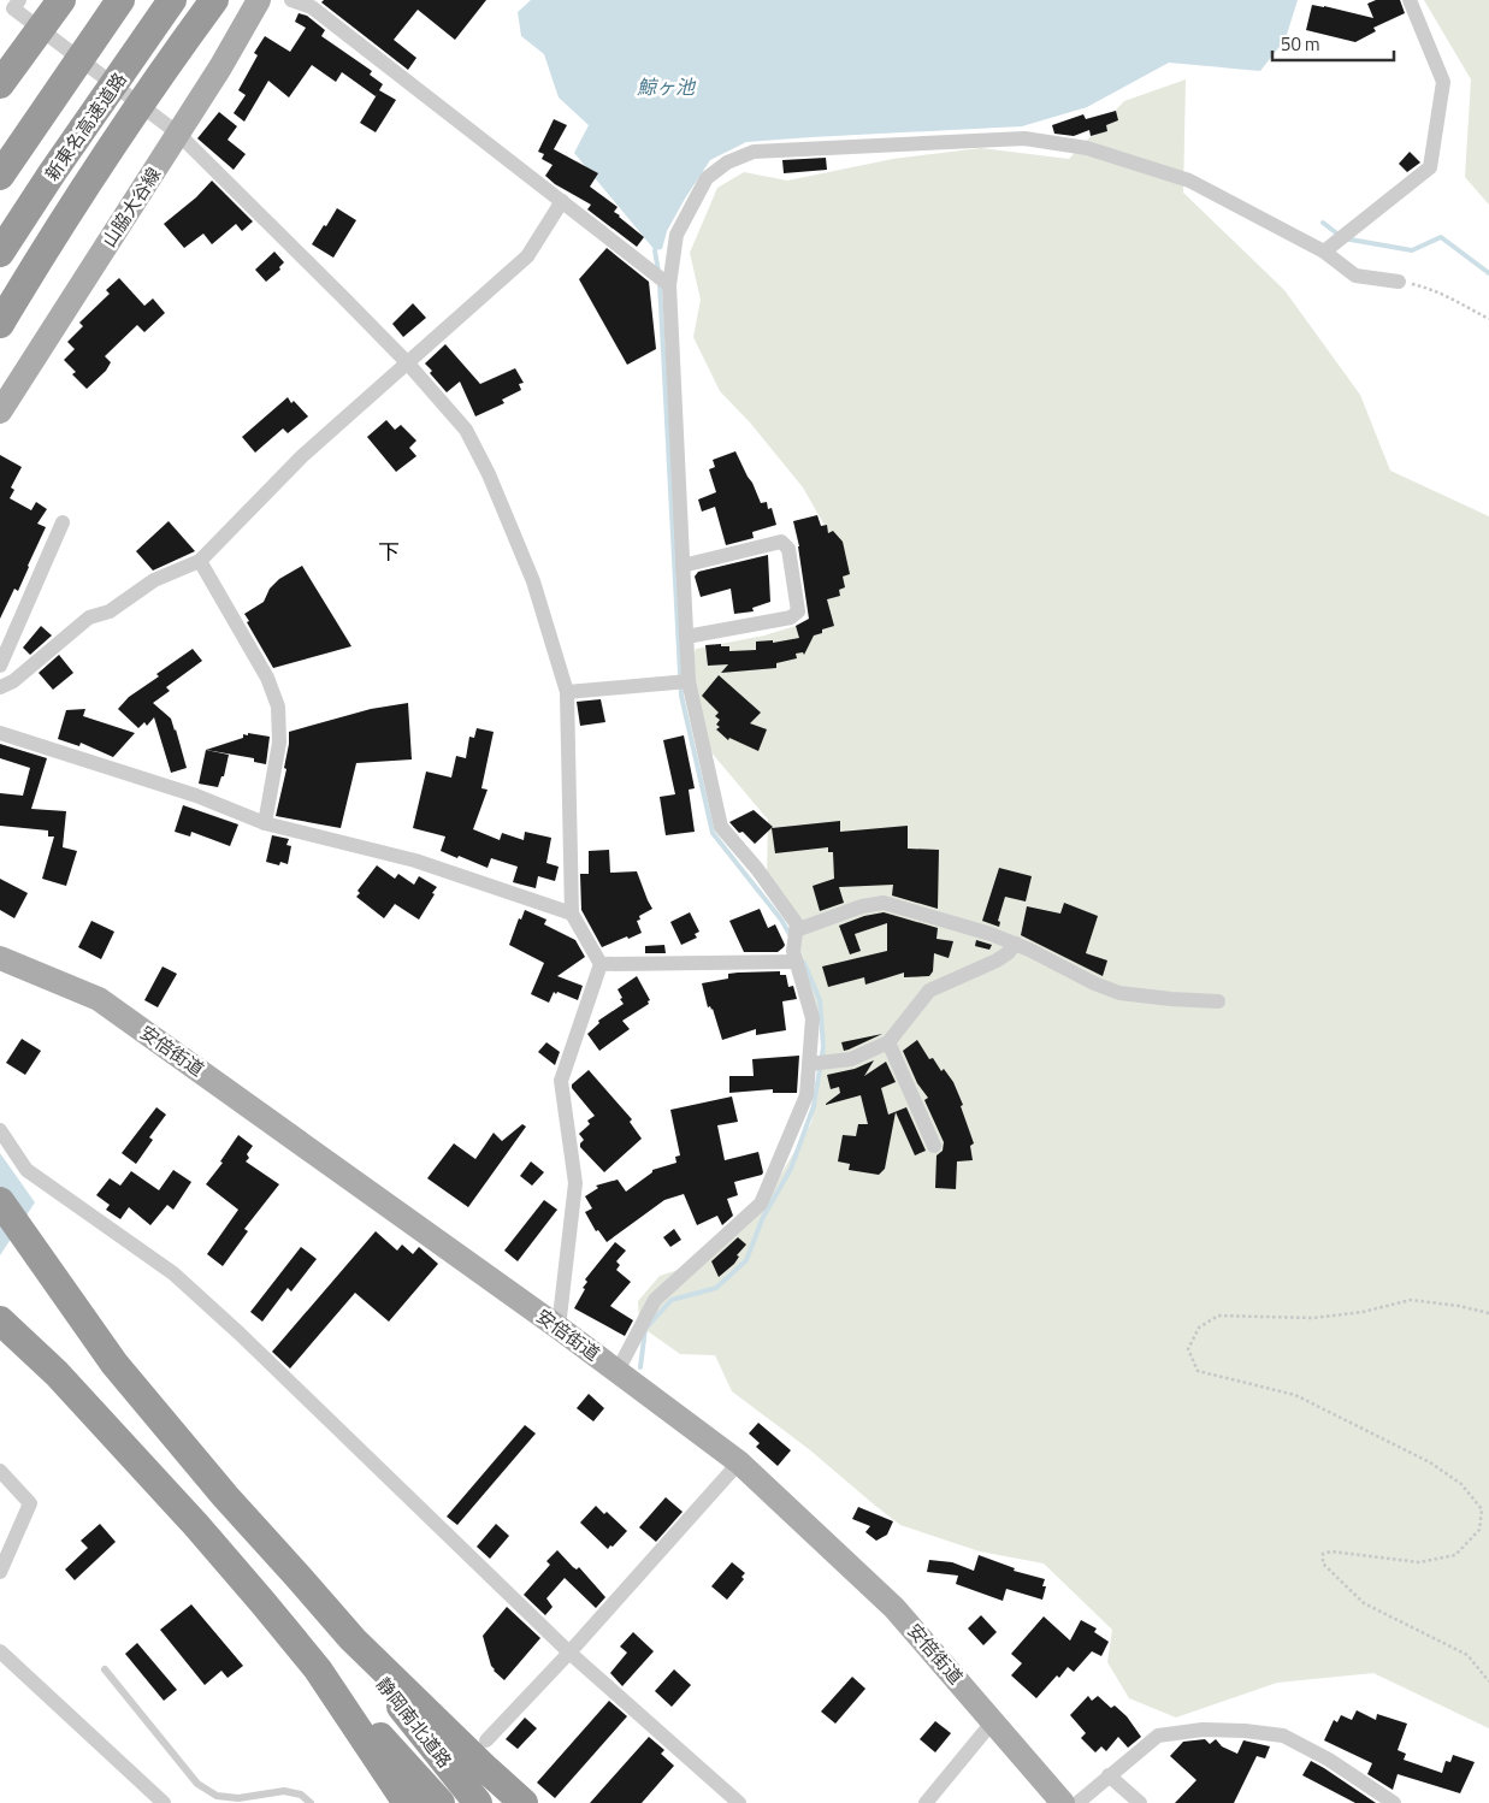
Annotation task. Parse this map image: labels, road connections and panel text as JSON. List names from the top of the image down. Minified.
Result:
{"streets":{"highway":["新東名高速道路","静岡南北道路"],"main road":["山脇大谷線","安倍街道"]},"districts":["下"],"water":["鯨ヶ池"],"scale_bar":"50 m"}
